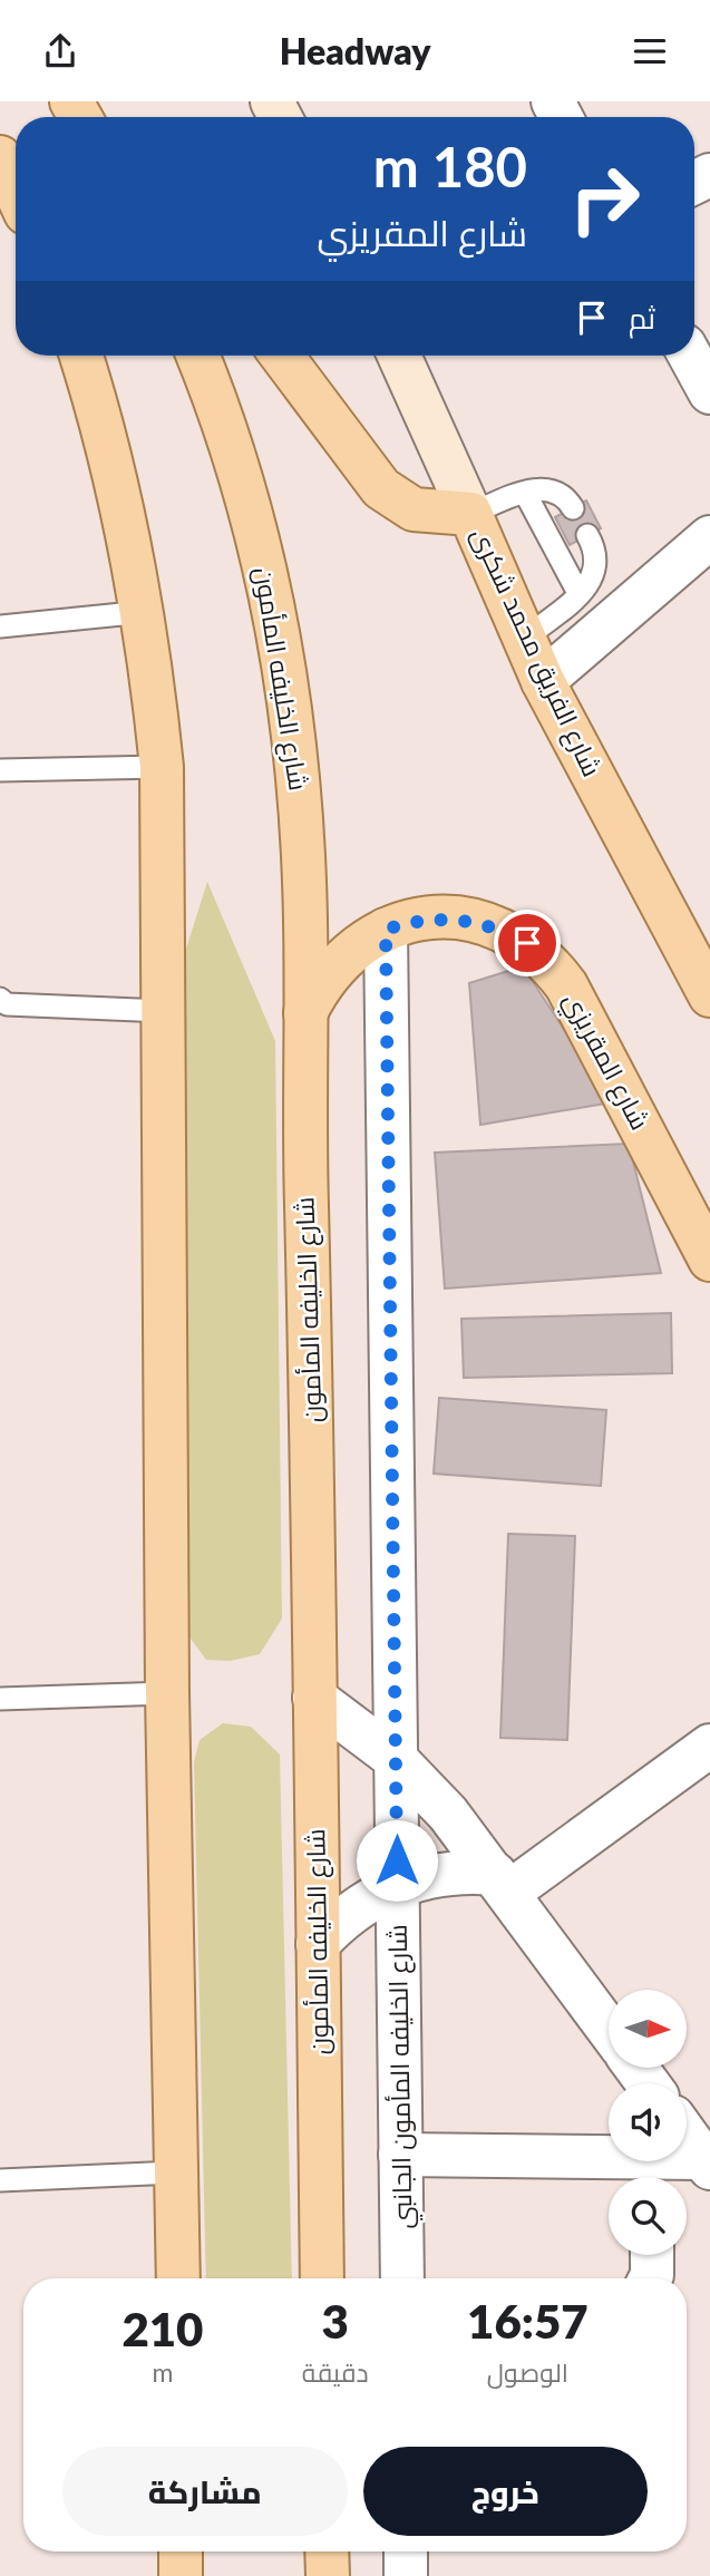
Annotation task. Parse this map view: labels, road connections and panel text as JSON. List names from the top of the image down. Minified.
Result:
{"streets":{"main road":["شارع الفريق محمد شكرى","شارع الخليفه المأمون","شارع المقريزي"],"street":["شارع الخليفه المأمون الجانبي"]},"crossings":[["شارع الخليفه المأمون","شارع المقريزي"],["شارع المقريزي","شارع الخليفه المأمون الجانبي"]],"north":"right","page":{"header":"Headway","turn":["180 m","شارع المقريزي"],"then":"ثم","eta":["16:57","الوصول","3","دقيقة","210","m"],"buttons":["خروج","مشاركة"]}}
